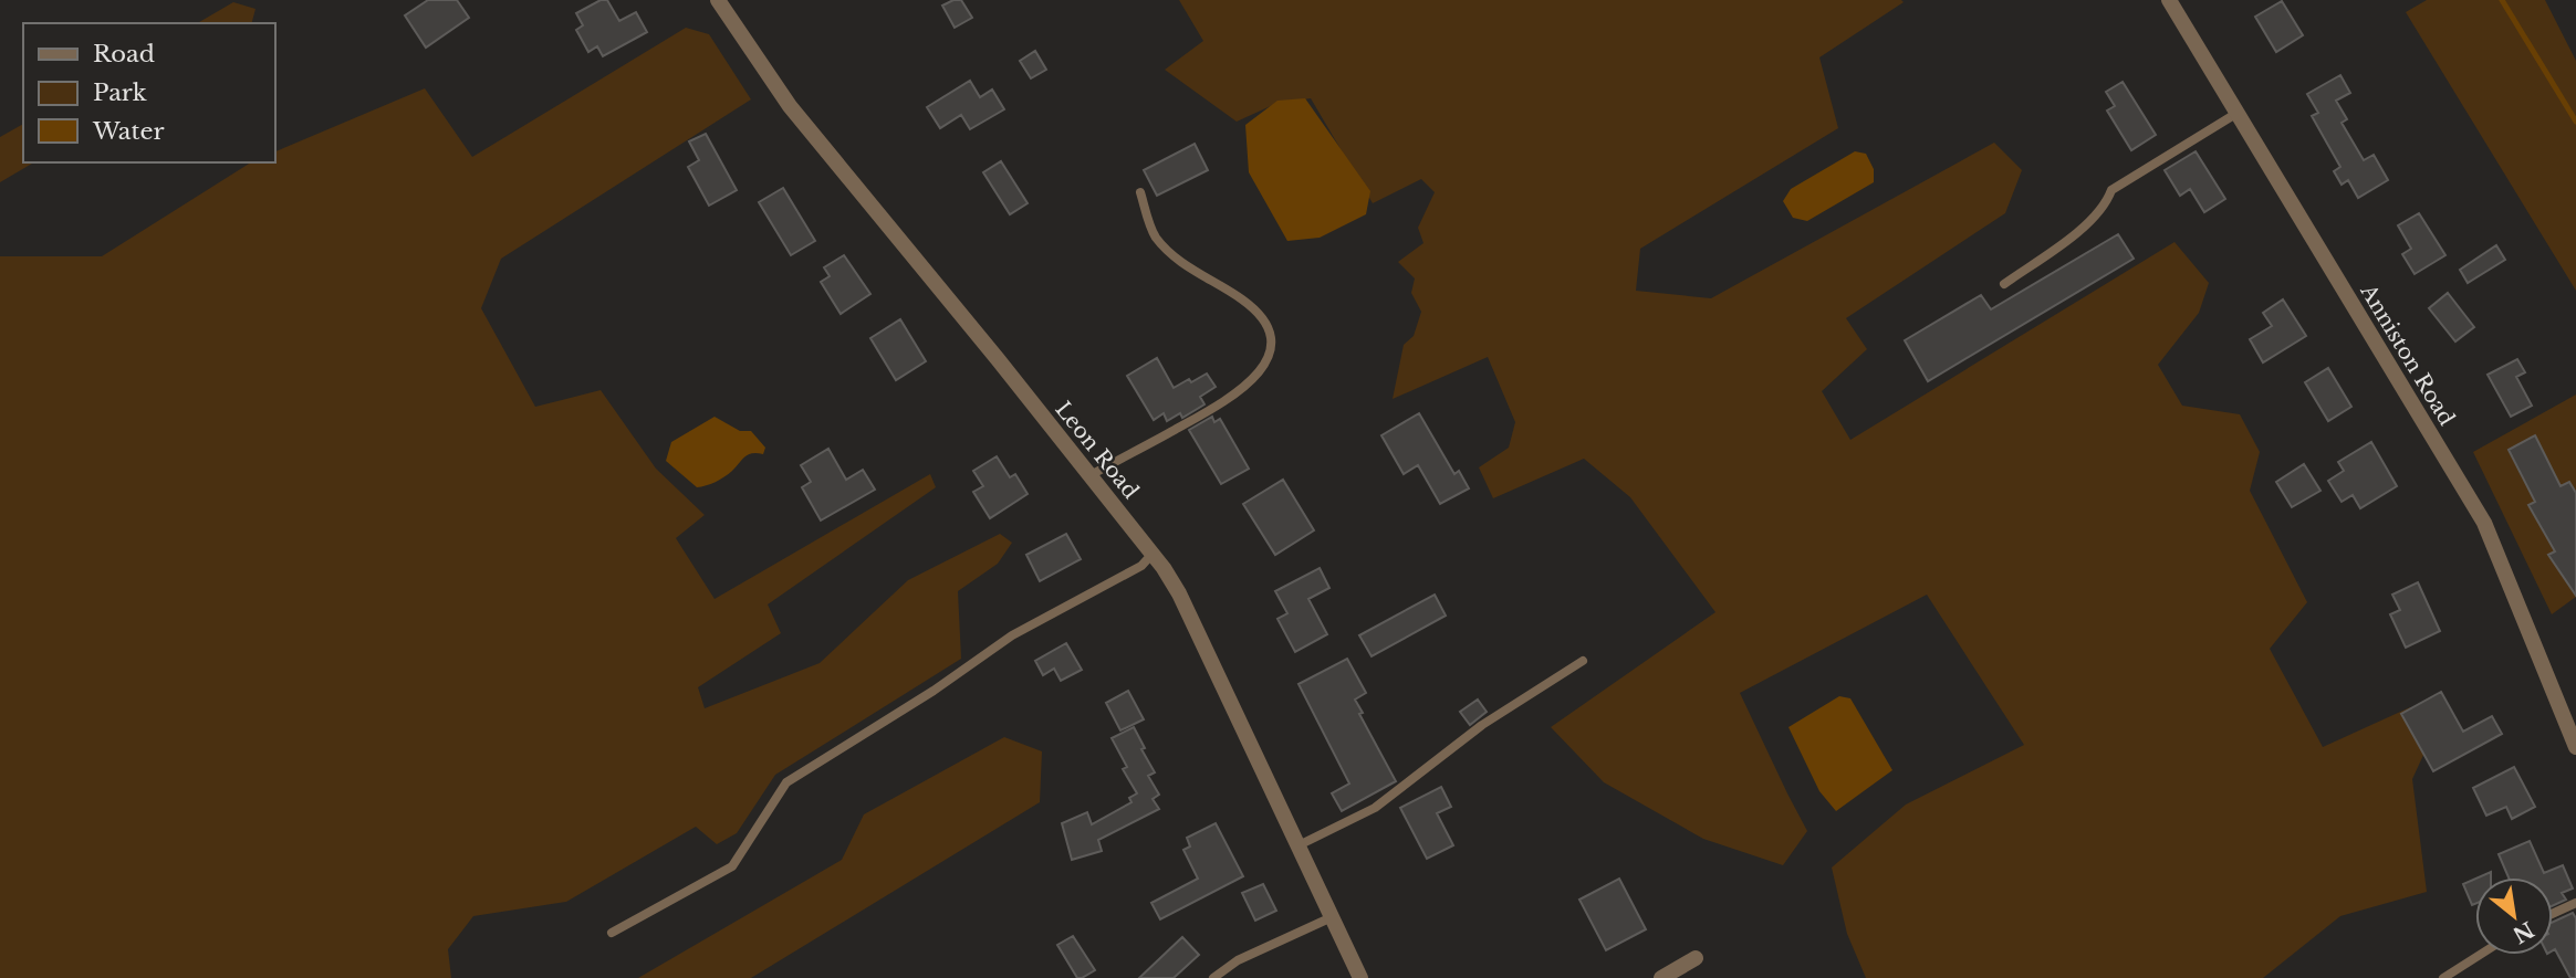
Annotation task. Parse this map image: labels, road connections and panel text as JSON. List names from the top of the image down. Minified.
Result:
{"streets":{"street":["Anniston Road","Leon Road"]},"legend":["Road","Park","Water"],"north":"bottom right"}
